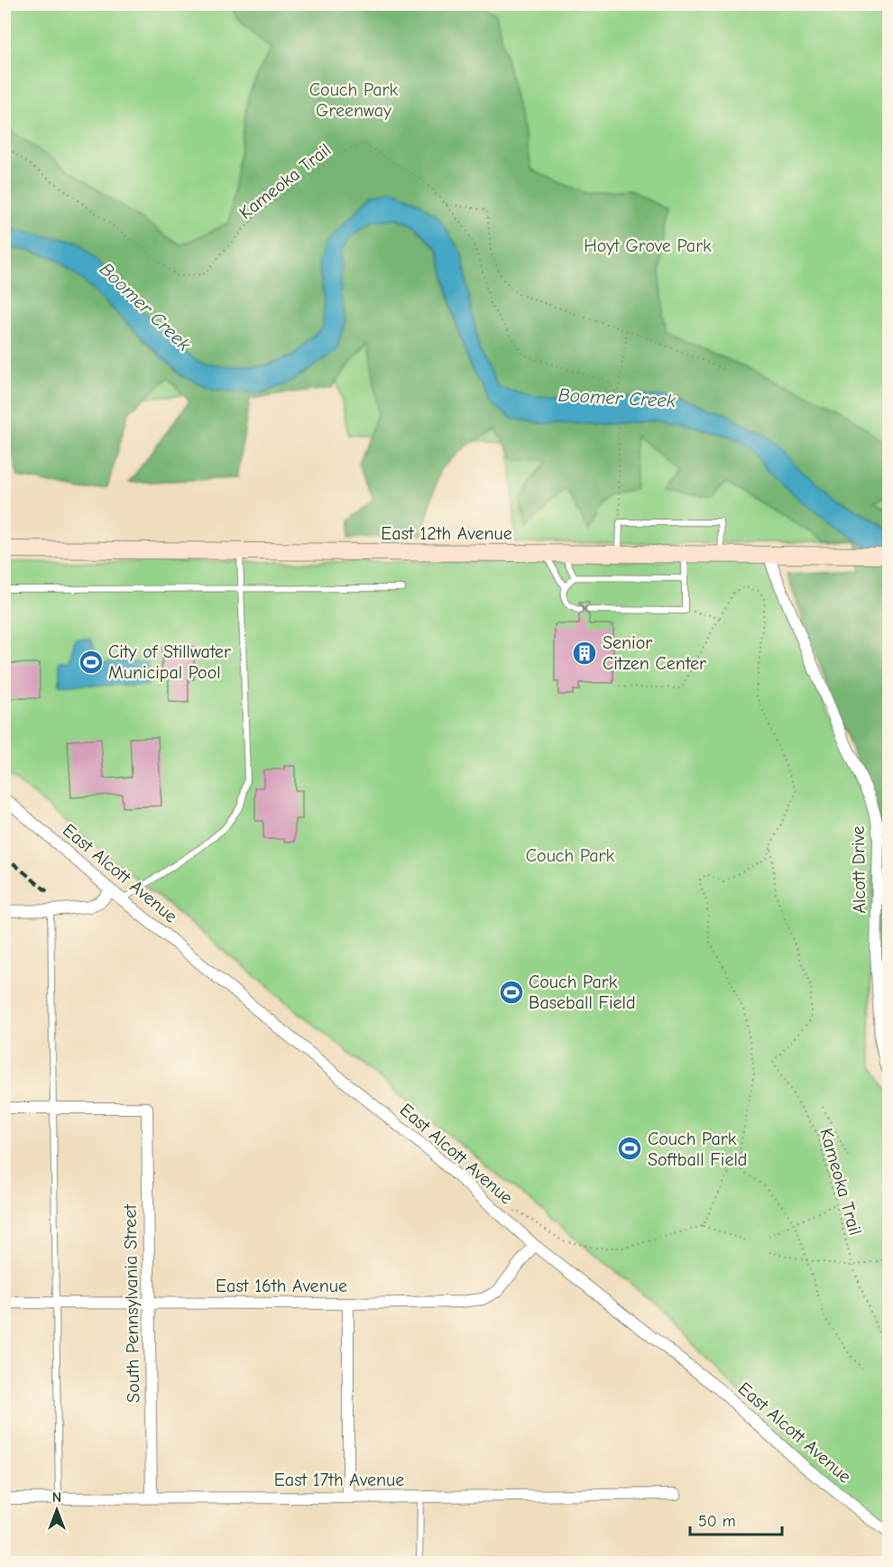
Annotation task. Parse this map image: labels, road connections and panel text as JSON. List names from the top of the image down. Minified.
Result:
{"streets":{"street":["East 12th Avenue","Alcott Drive","East Alcott Avenue","East 16th Avenue","South Pennsylvania Street","East 17th Avenue"],"path":["Kameoka Trail"]},"crossings":[["East 12th Avenue","Alcott Drive"],["East Alcott Avenue","East 16th Avenue"],["East 16th Avenue","South Pennsylvania Street"],["South Pennsylvania Street","East 17th Avenue"]],"water":["Boomer Creek"],"parks":["Couch Park Greenway","Hoyt Grove Park","Couch Park"],"places":{"building":["Senior Citzen Center"],"sports":["City of Stillwater Municipal Pool","Couch Park Baseball Field","Couch Park Softball Field"]},"scale_bar":"50 m","north":"top"}
